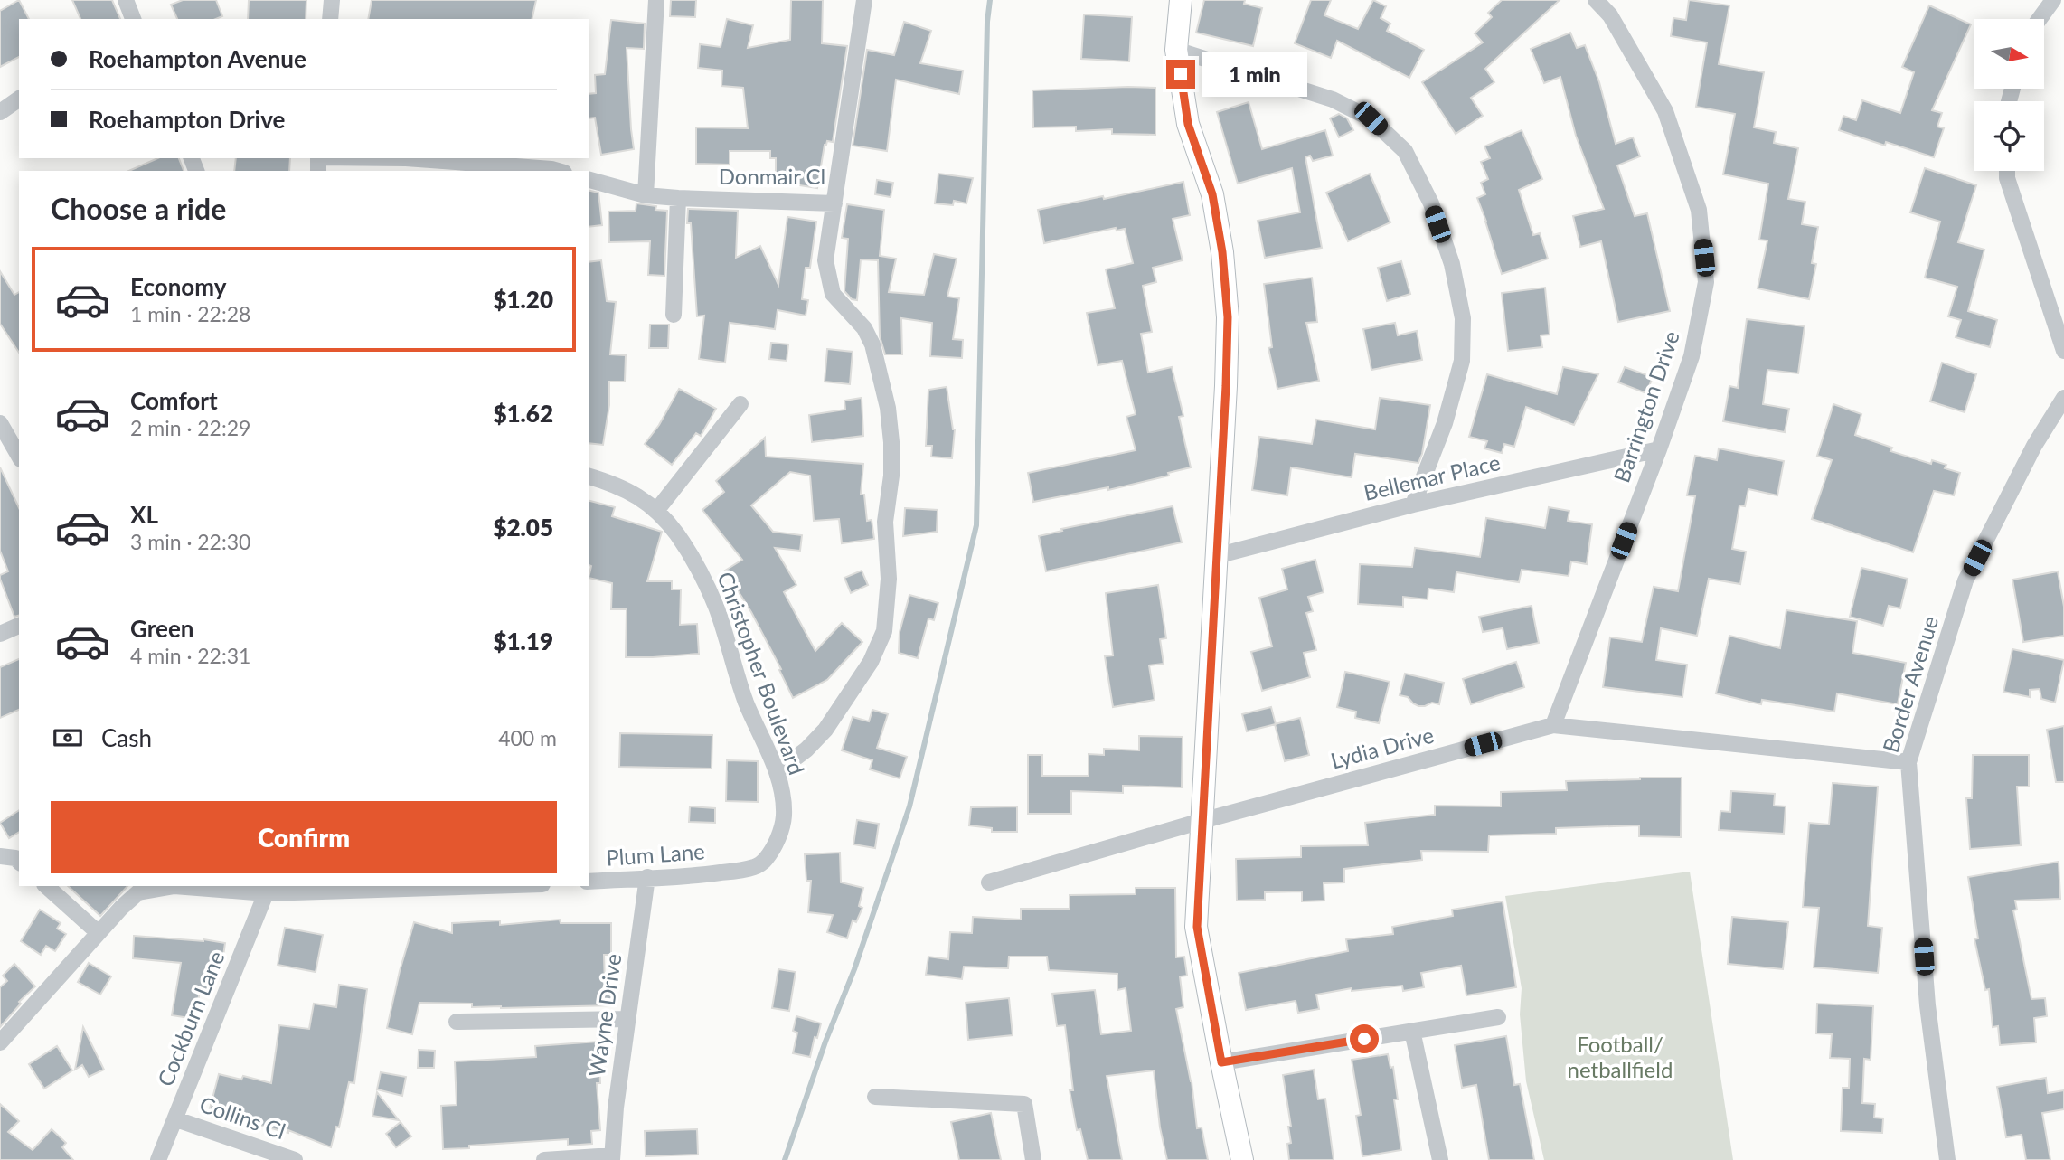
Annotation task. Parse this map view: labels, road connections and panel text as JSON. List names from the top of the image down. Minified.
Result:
{"streets":{"street":["Donmair Cl","Barrington Drive","Bellemar Place","Christopher Boulevard","Border Avenue","Lydia Drive","Plum Lane","Wayne Drive","Cockburn Lane","Collins Cl"]},"crossings":[["Barrington Drive","Bellemar Place"],["Barrington Drive","Lydia Drive"],["Christopher Boulevard","Plum Lane"],["Border Avenue","Lydia Drive"],["Plum Lane","Wayne Drive"],["Cockburn Lane","Collins Cl"]],"parks":["Football/ netballfield"],"north":"right","page":{"banner":["Roehampton Avenue","Roehampton Drive"],"bubble":"1 min","heading":"Choose a ride","list":[{"name":"Economy","note":"1 min · 22:28","value":"$1.20"},{"name":"Comfort","note":"2 min · 22:29","value":"$1.62"},{"name":"XL","note":"3 min · 22:30","value":"$2.05"},{"name":"Green","note":"4 min · 22:31","value":"$1.19"}],"pay":["Cash","400 m"],"buttons":"Confirm"}}
